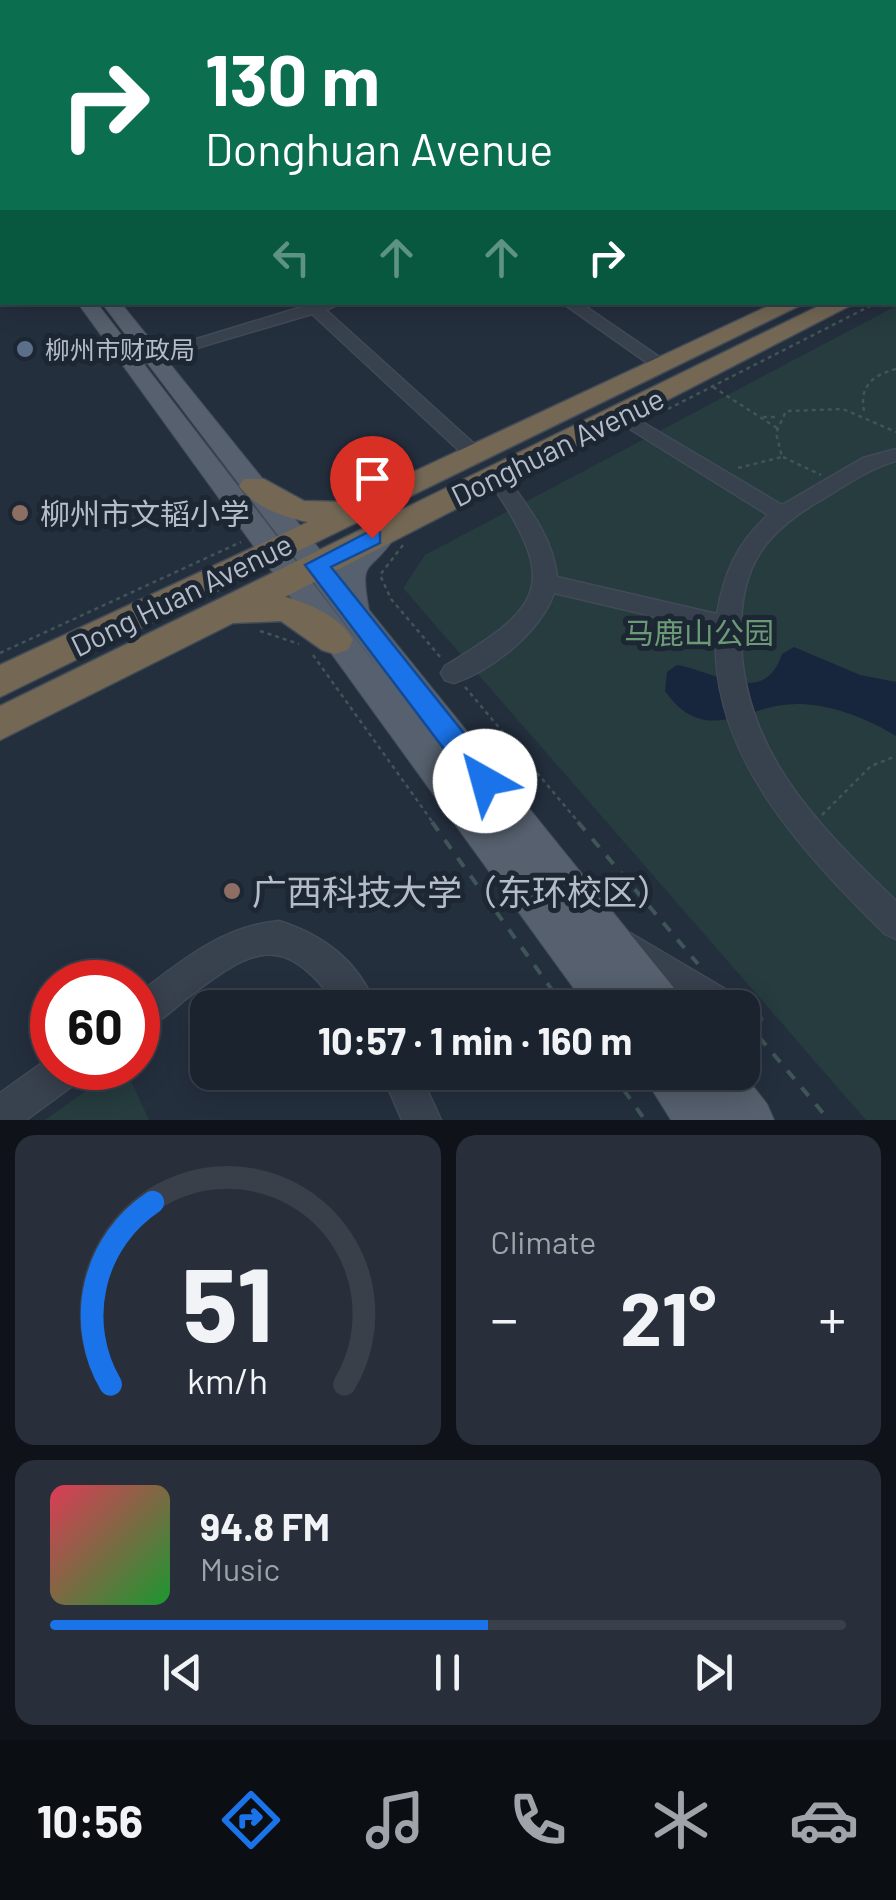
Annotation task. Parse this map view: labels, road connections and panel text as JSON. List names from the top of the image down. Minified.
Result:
{"streets":{"highway":["Donghuan Avenue","Dong Huan Avenue"]},"parks":["马鹿山公园"],"places":["柳州市财政局","柳州市文韬小学","广西科技大学（东环校区）"],"page":{"turn":["130 m","Donghuan Avenue"],"limit":"60","trip":"10:57 · 1 min · 160 m","tile":"Climate","heat":["−","21°","+"],"song":["94.8 FM","Music"],"tabs":"10:56","gauge":["51","km/h"]}}
